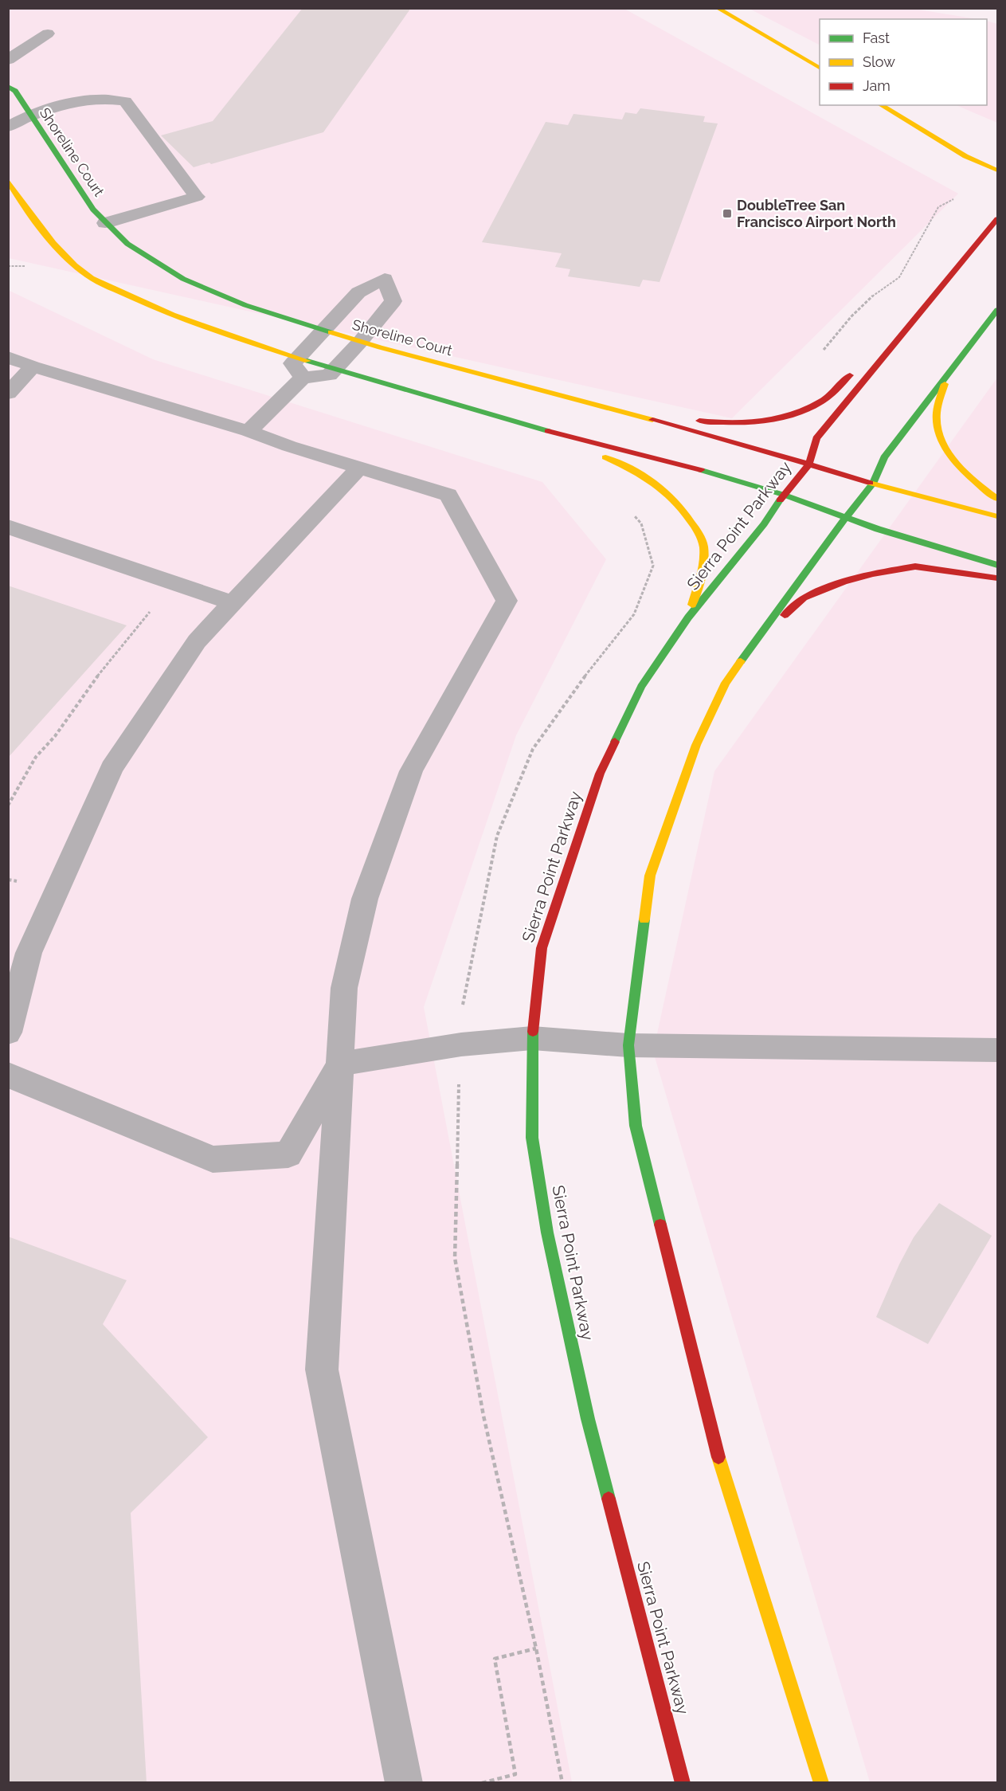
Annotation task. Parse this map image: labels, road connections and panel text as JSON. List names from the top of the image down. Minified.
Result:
{"streets":{"main road":["Shoreline Court","Sierra Point Parkway"]},"crossings":[["Shoreline Court","Sierra Point Parkway"]],"places":{"transit":["DoubleTree San Francisco Airport North"]},"legend":["Fast","Slow","Jam"]}
